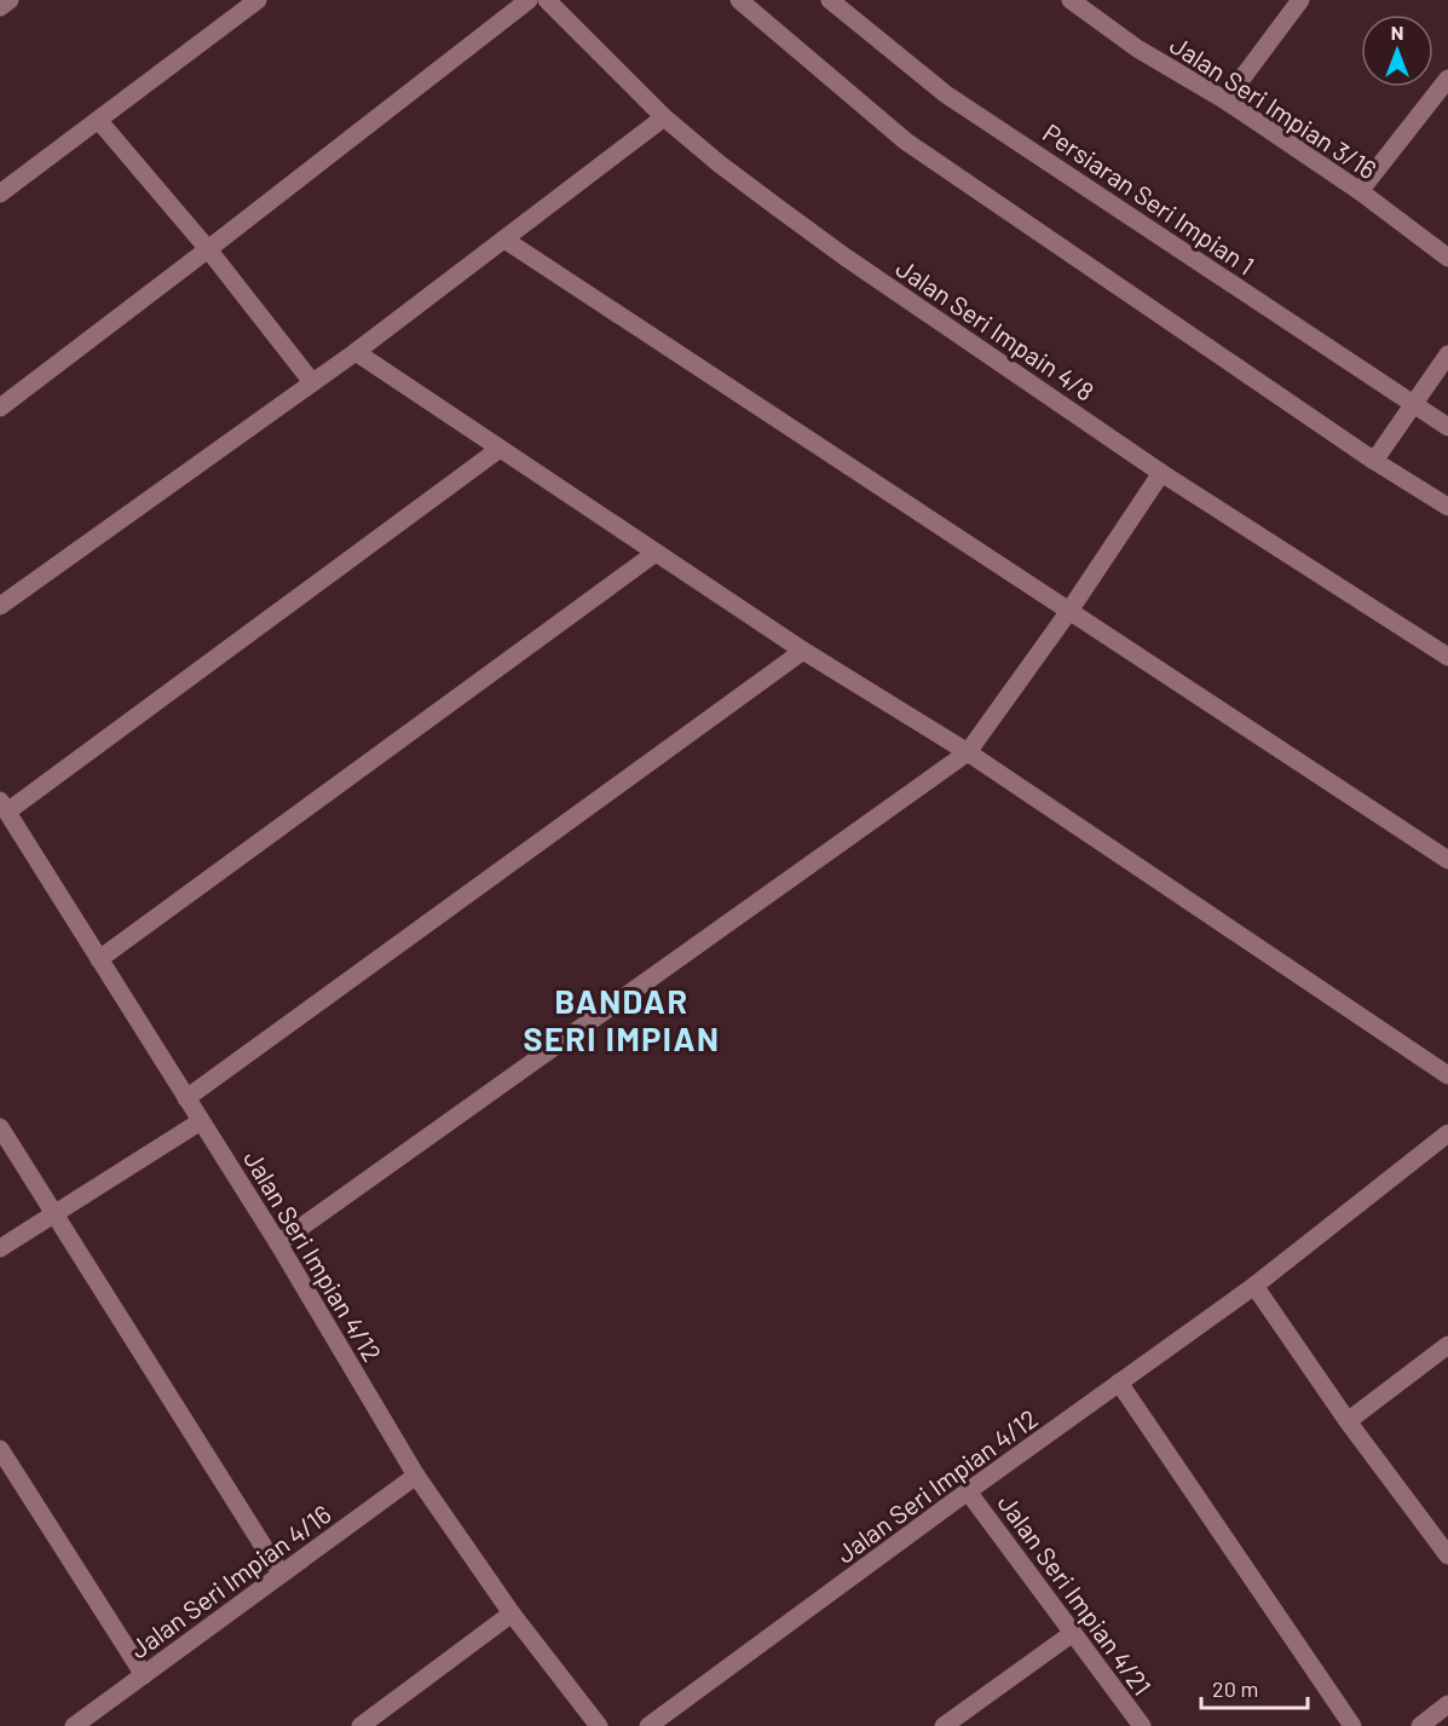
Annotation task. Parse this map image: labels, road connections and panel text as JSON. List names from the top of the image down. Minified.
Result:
{"streets":{"street":["Jalan Seri Impian 3/16","Persiaran Seri Impian 1","Jalan Seri Impain 4/8","Jalan Seri Impian 4/12","Jalan Seri Impian 4/16","Jalan Seri Impian 4/21"]},"crossings":[["Jalan Seri Impian 4/12","Jalan Seri Impian 4/16"],["Jalan Seri Impian 4/12","Jalan Seri Impian 4/21"]],"districts":["BANDAR SERI IMPIAN"],"scale_bar":"20 m","north":"top"}
